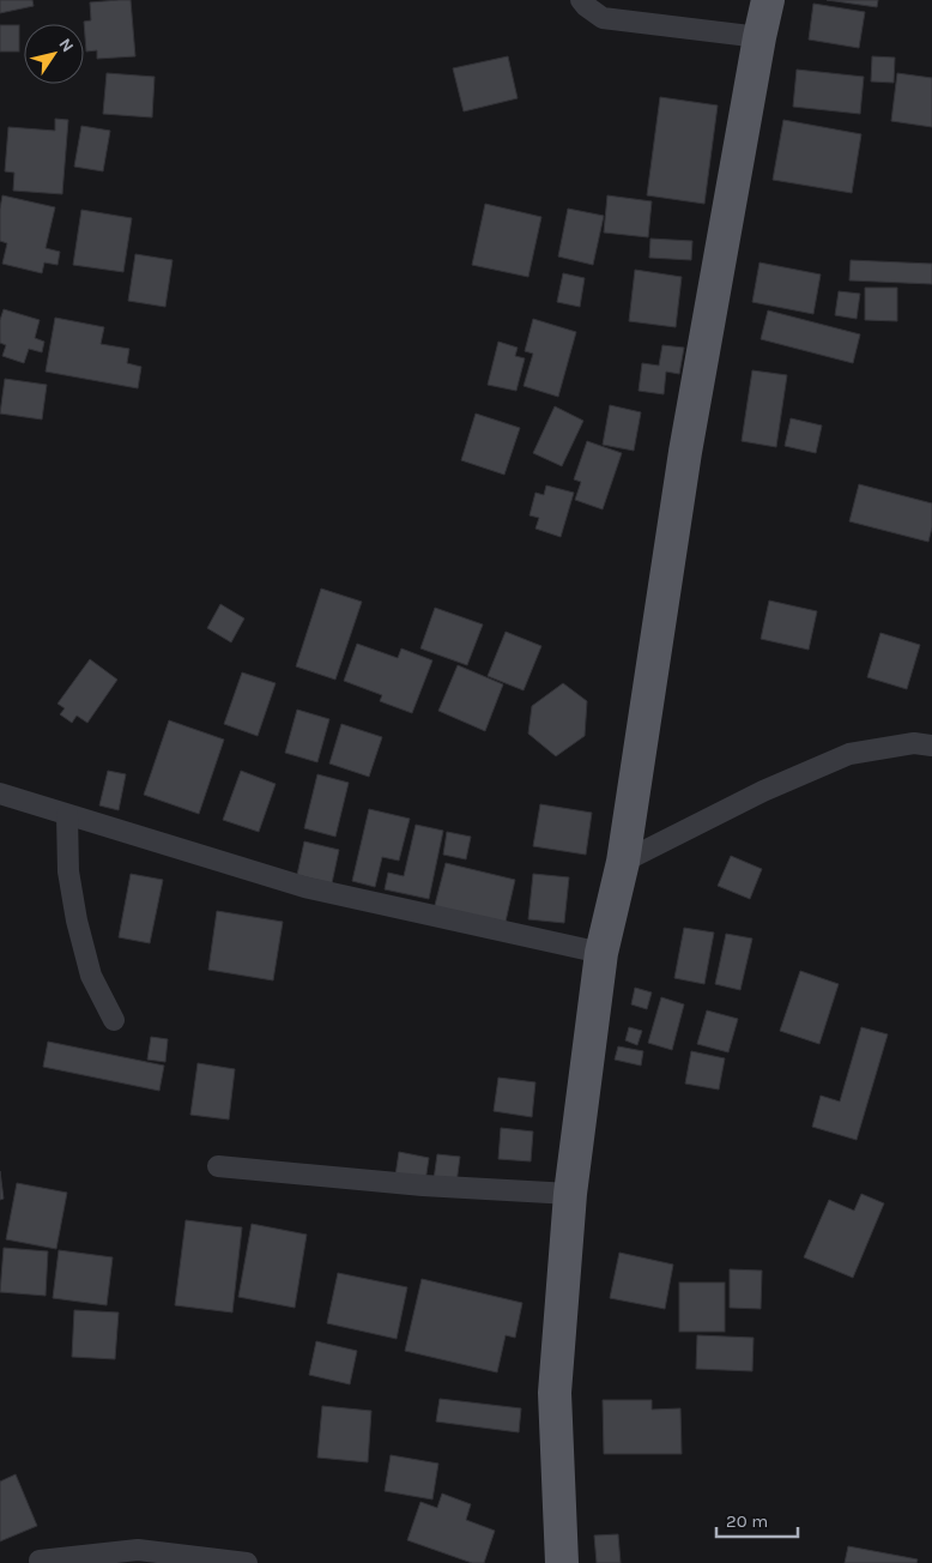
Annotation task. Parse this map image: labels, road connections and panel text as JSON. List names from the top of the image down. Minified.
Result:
{"scale_bar":"20 m","north":"top right"}
